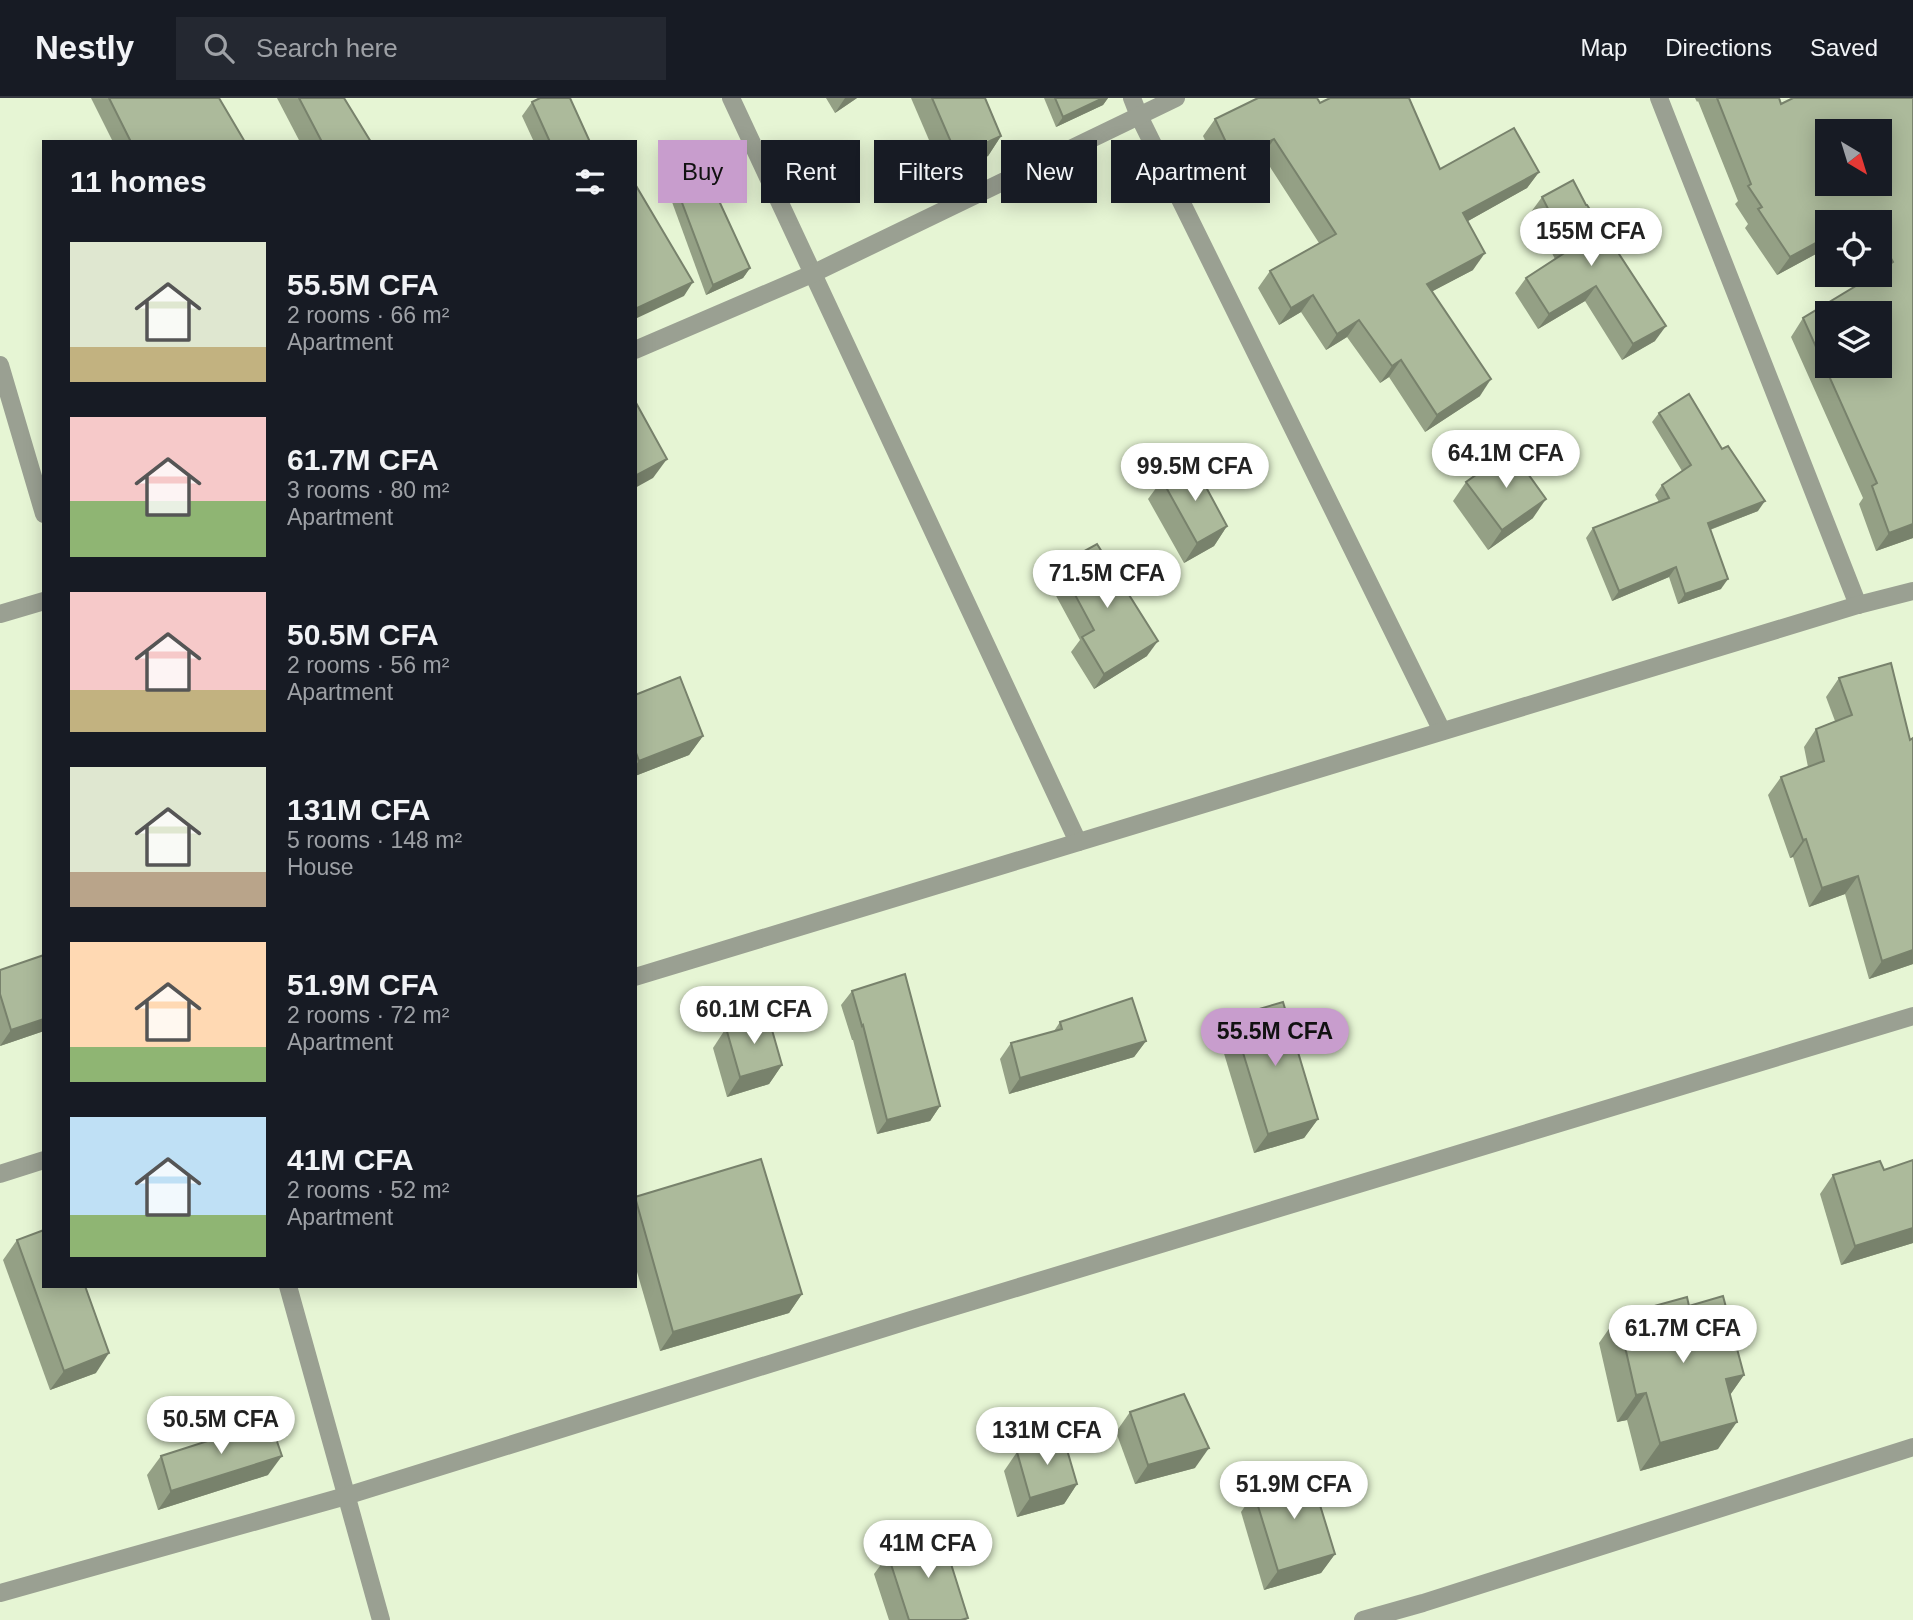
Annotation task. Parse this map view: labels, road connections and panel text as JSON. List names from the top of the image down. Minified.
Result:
{"north":"bottom right","page":{"header":"Nestly","search":"Search here","nav":["Map","Directions","Saved"],"chip":["Buy","Rent","Filters","New","Apartment"],"heading":"11 homes","price":["155M CFA","64.1M CFA","99.5M CFA","71.5M CFA","60.1M CFA","55.5M CFA","61.7M CFA","50.5M CFA","131M CFA","51.9M CFA","41M CFA"],"list":[{"name":"55.5M CFA","note":"2 rooms · 66 m² · Apartment"},{"name":"61.7M CFA","note":"3 rooms · 80 m² · Apartment"},{"name":"50.5M CFA","note":"2 rooms · 56 m² · Apartment"},{"name":"131M CFA","note":"5 rooms · 148 m² · House"},{"name":"51.9M CFA","note":"2 rooms · 72 m² · Apartment"},{"name":"41M CFA","note":"2 rooms · 52 m² · Apartment"}]}}
